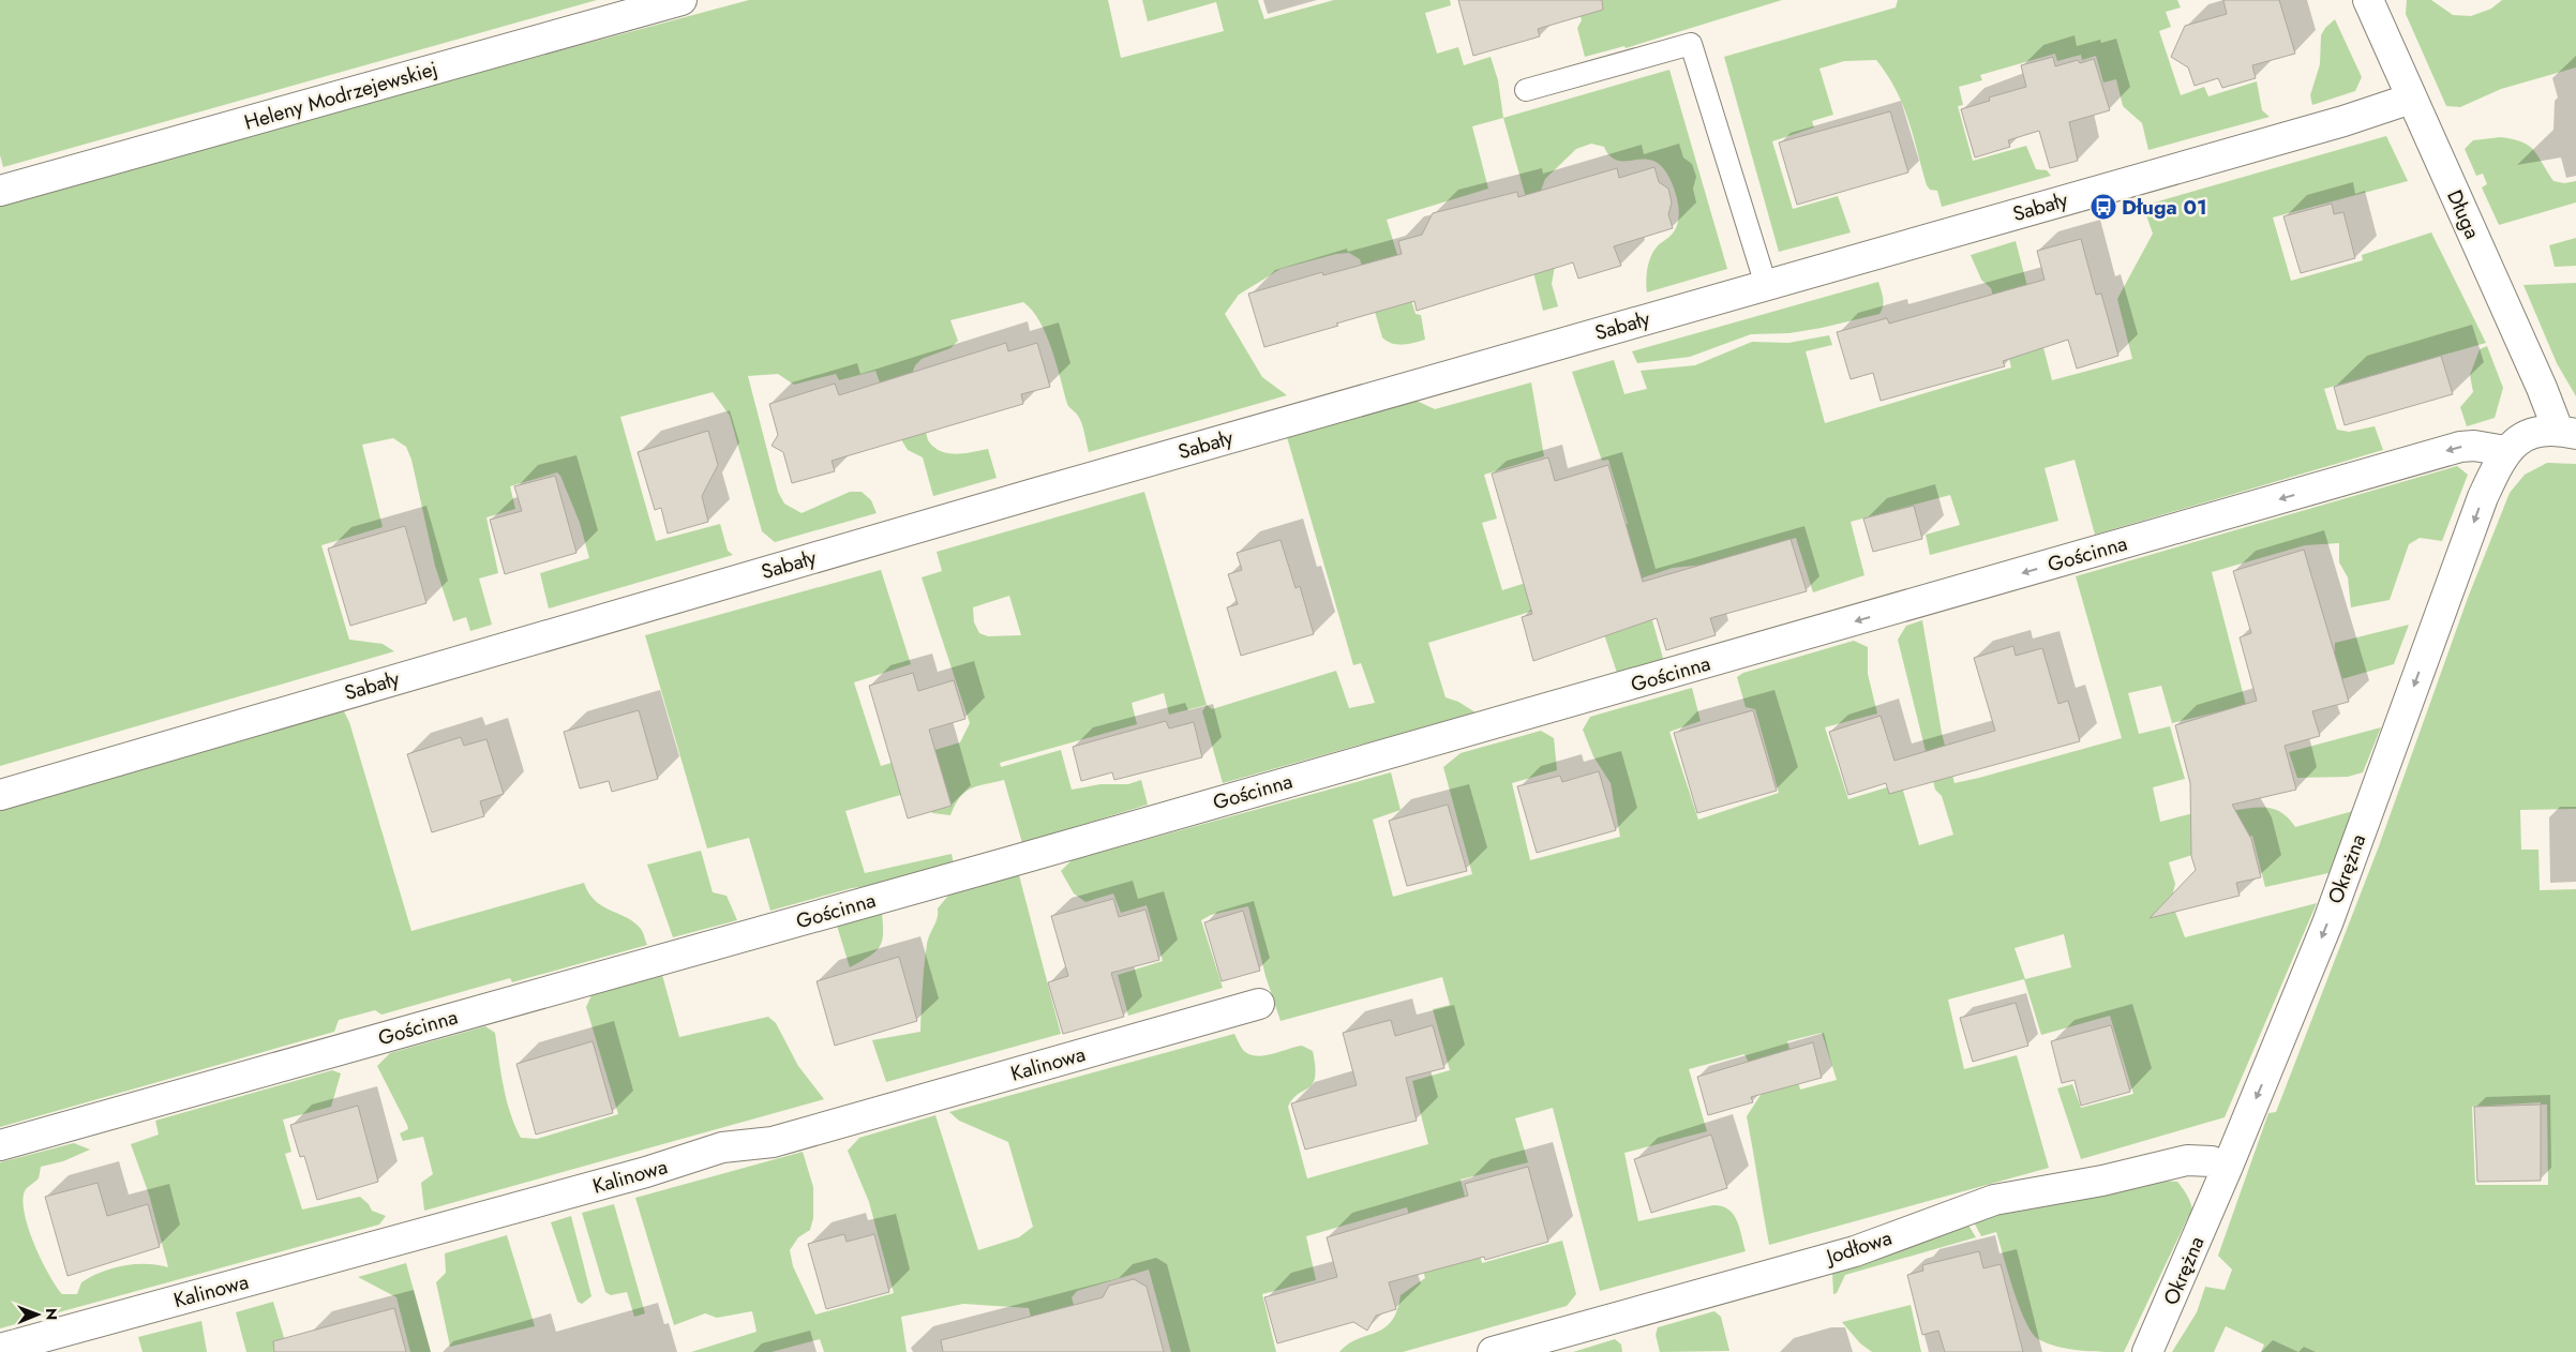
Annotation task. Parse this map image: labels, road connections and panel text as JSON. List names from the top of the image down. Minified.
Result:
{"streets":{"street":["Heleny Modrzejewskiej","Sabały","Długa","Gościnna","Okrężna","Kalinowa","Jodłowa"]},"crossings":[["Sabały","Długa"],["Gościnna","Okrężna"],["Okrężna","Jodłowa"]],"one_way":["Gościnna","Okrężna"],"places":{"bus stop":["Długa 01"]},"north":"right"}
